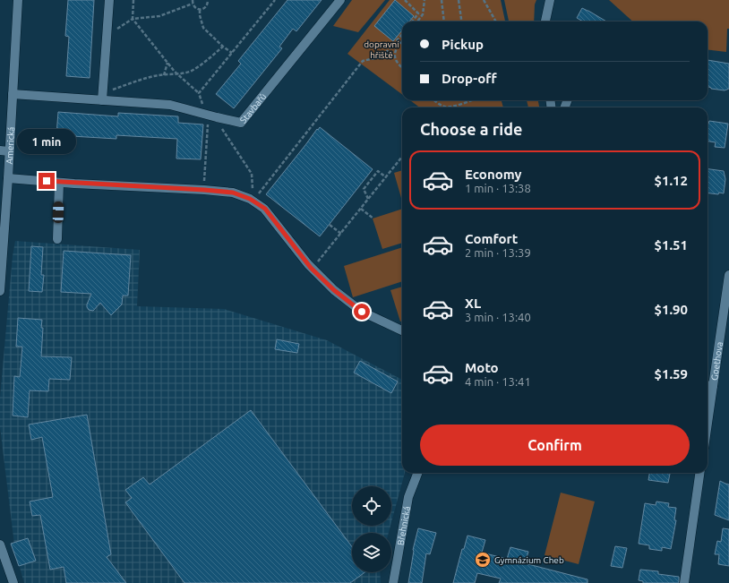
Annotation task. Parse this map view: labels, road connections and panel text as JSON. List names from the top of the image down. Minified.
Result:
{"streets":{"street":["Stavbařů","Americká","Goethova","Břehnická"]},"crossings":[["Stavbařů","Americká"]],"parks":["dopravní hřiště"],"places":{"school or university":["Gymnázium Cheb"]},"page":{"banner":["Pickup","Drop-off"],"heading":"Choose a ride","bubble":"1 min","list":[{"name":"Economy","note":"1 min · 13:38","value":"$1.12"},{"name":"Comfort","note":"2 min · 13:39","value":"$1.51"},{"name":"XL","note":"3 min · 13:40","value":"$1.90"},{"name":"Moto","note":"4 min · 13:41","value":"$1.59"}],"buttons":"Confirm"}}
